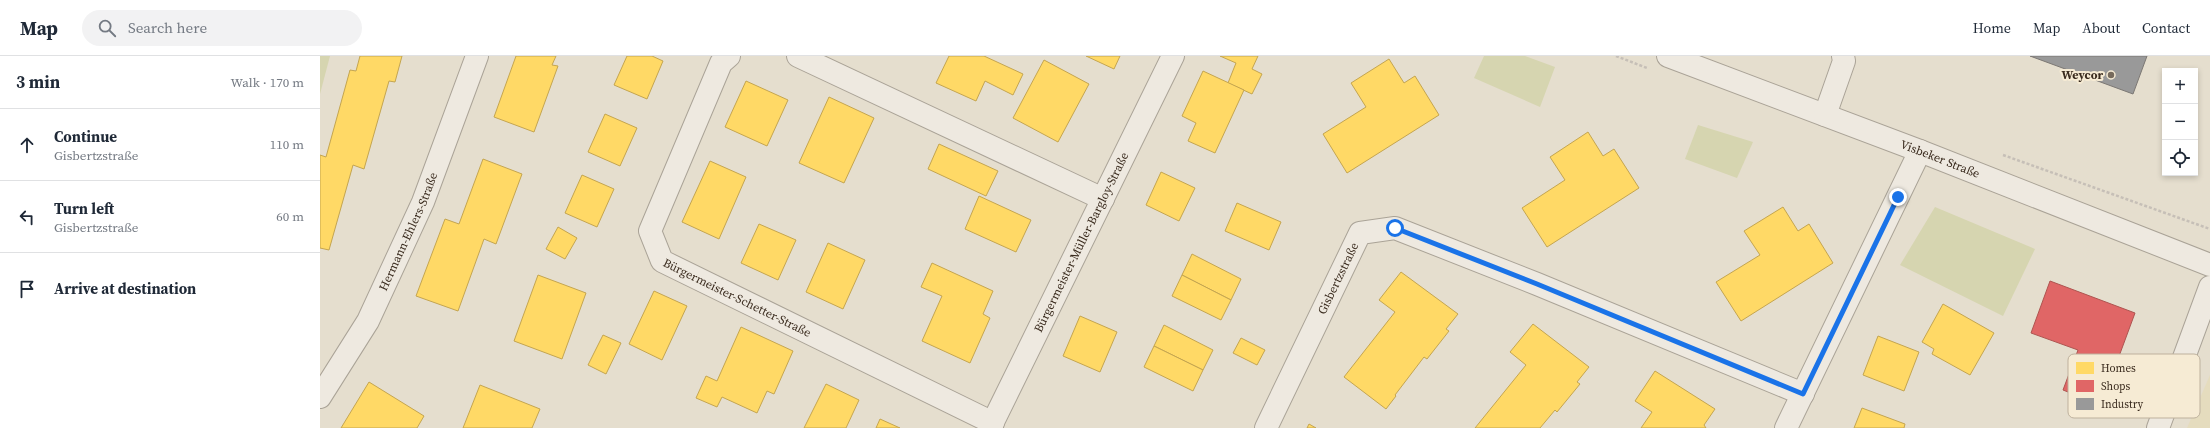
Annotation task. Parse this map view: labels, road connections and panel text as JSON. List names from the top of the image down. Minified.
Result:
{"streets":{"street":["Visbeker Straße","Hermann-Ehlers-Straße","Bürgermeister-Müller-Bargloy-Straße","Gisbertzstraße","Bürgermeister-Schetter-Straße"]},"crossings":[["Bürgermeister-Müller-Bargloy-Straße","Bürgermeister-Schetter-Straße"]],"places":["Weycor"],"legend":["Homes","Shops","Industry"],"page":{"header":"Map","search":"Search here","nav":["Home","Map","About","Contact"],"heading":["3 min","Walk · 170 m"],"map_buttons":["+","−"],"list":[["Continue","Gisbertzstraße","110 m"],["Turn left","Gisbertzstraße","60 m"],"Arrive at destination"]}}
